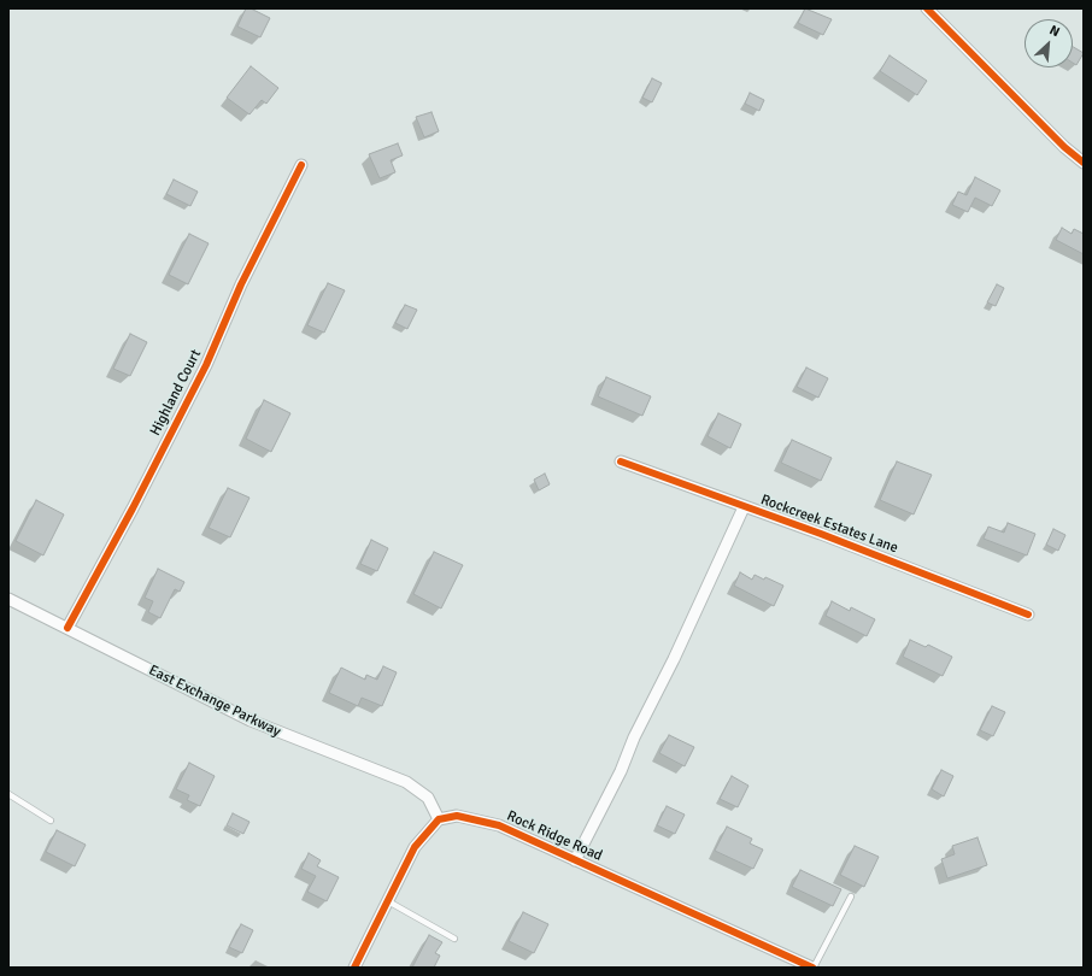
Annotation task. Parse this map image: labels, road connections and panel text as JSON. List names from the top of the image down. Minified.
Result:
{"streets":{"street":["Highland Court","Rockcreek Estates Lane","East Exchange Parkway","Rock Ridge Road"]},"crossings":[["Highland Court","East Exchange Parkway"],["Rockcreek Estates Lane","Rock Ridge Road"],["East Exchange Parkway","Rock Ridge Road"]],"north":"top right"}
